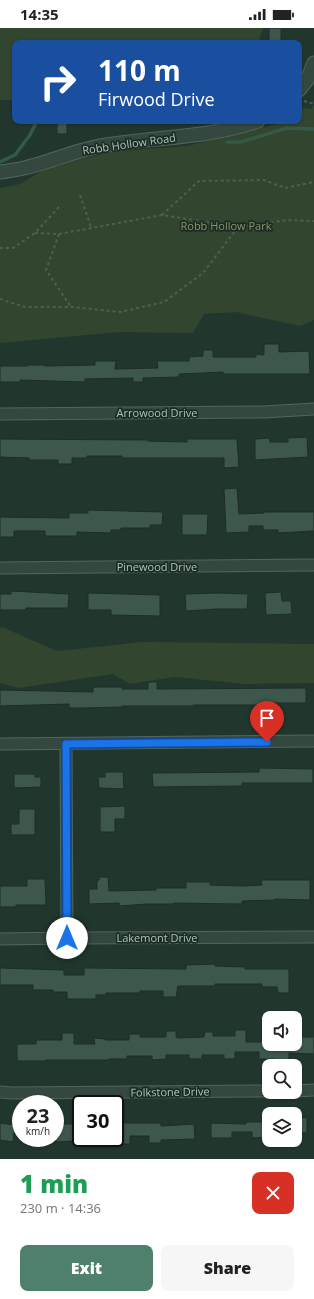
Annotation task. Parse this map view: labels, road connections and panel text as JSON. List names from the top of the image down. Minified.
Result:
{"streets":{"street":["Robb Hollow Road","Arrowood Drive","Pinewood Drive","Lakemont Drive","Folkstone Drive"]},"parks":["Robb Hollow Park"],"page":{"status":"14:35","turn":["110 m","Firwood Drive"],"speed":"23 km/h","limit":"30","heading":["1 min","230 m · 14:36"],"buttons":["Exit","Share"]}}
